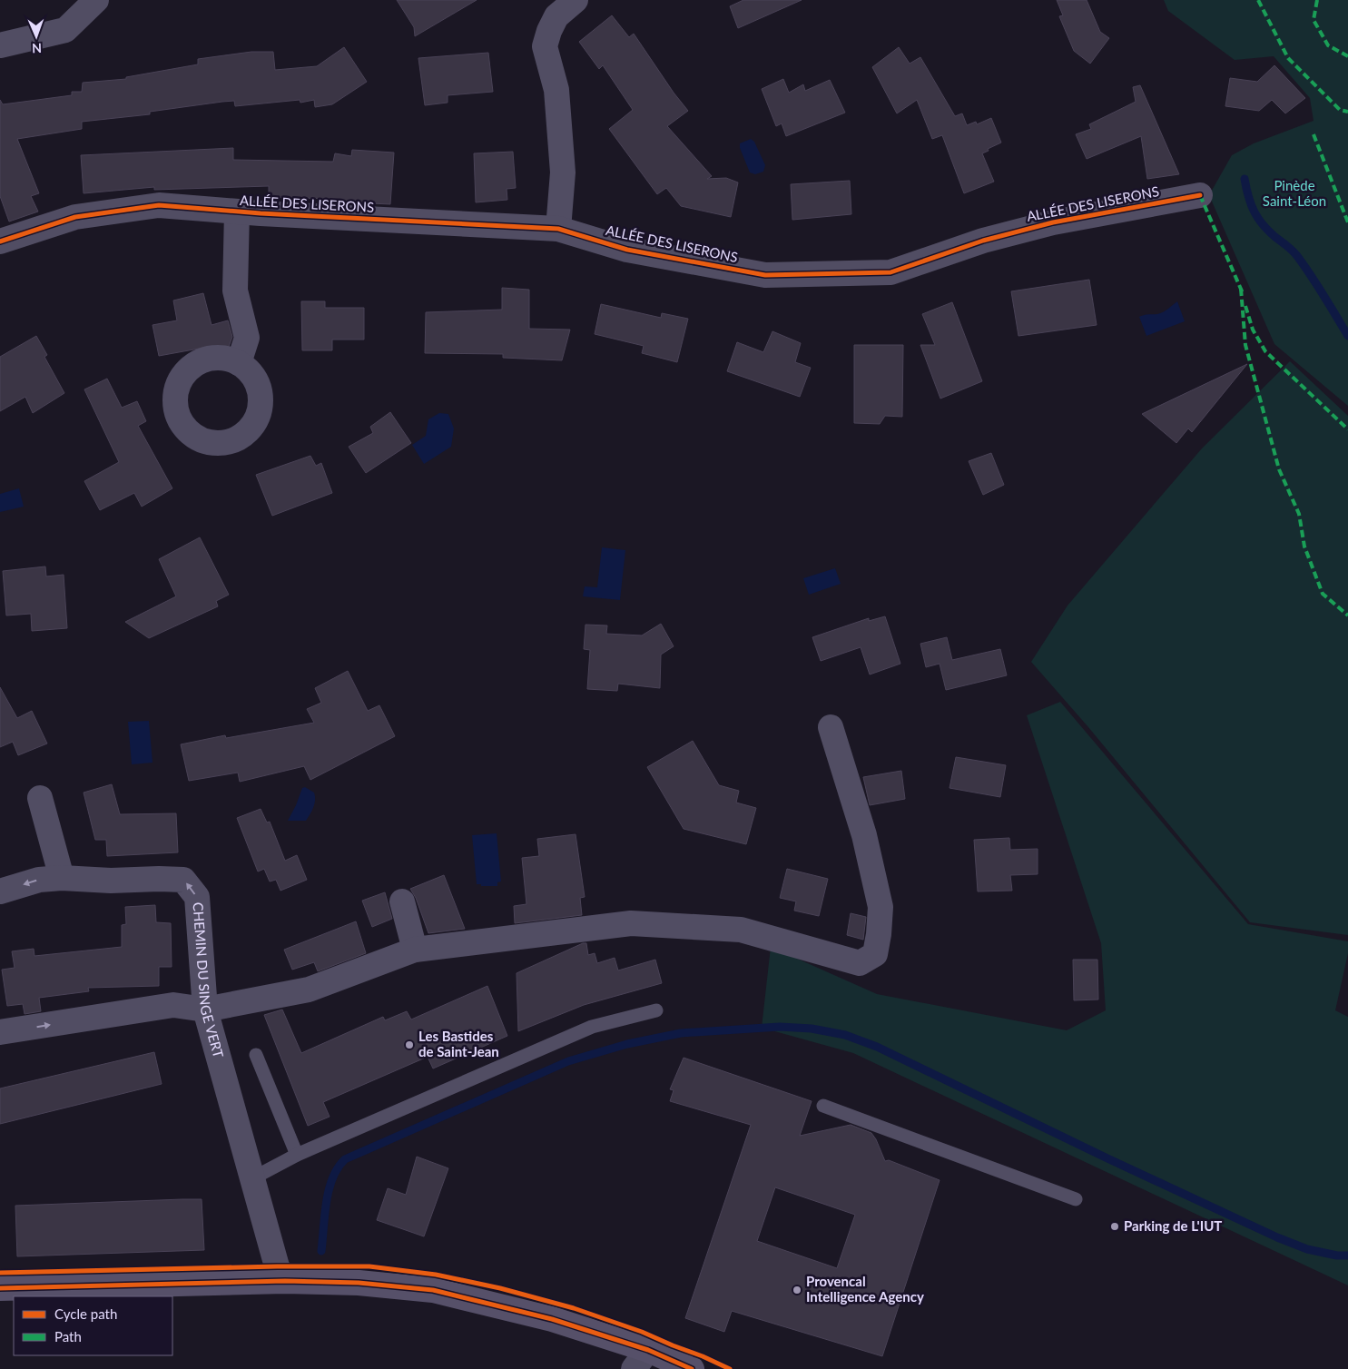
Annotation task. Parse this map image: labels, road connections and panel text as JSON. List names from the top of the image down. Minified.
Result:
{"streets":{"street":["ALLÉE DES LISERONS","CHEMIN DU SINGE VERT"]},"parks":["Pinède Saint-Léon"],"places":["Les Bastides de Saint-Jean","Parking de L'IUT","Provencal Intelligence Agency"],"legend":["Cycle path","Path"],"north":"bottom"}
